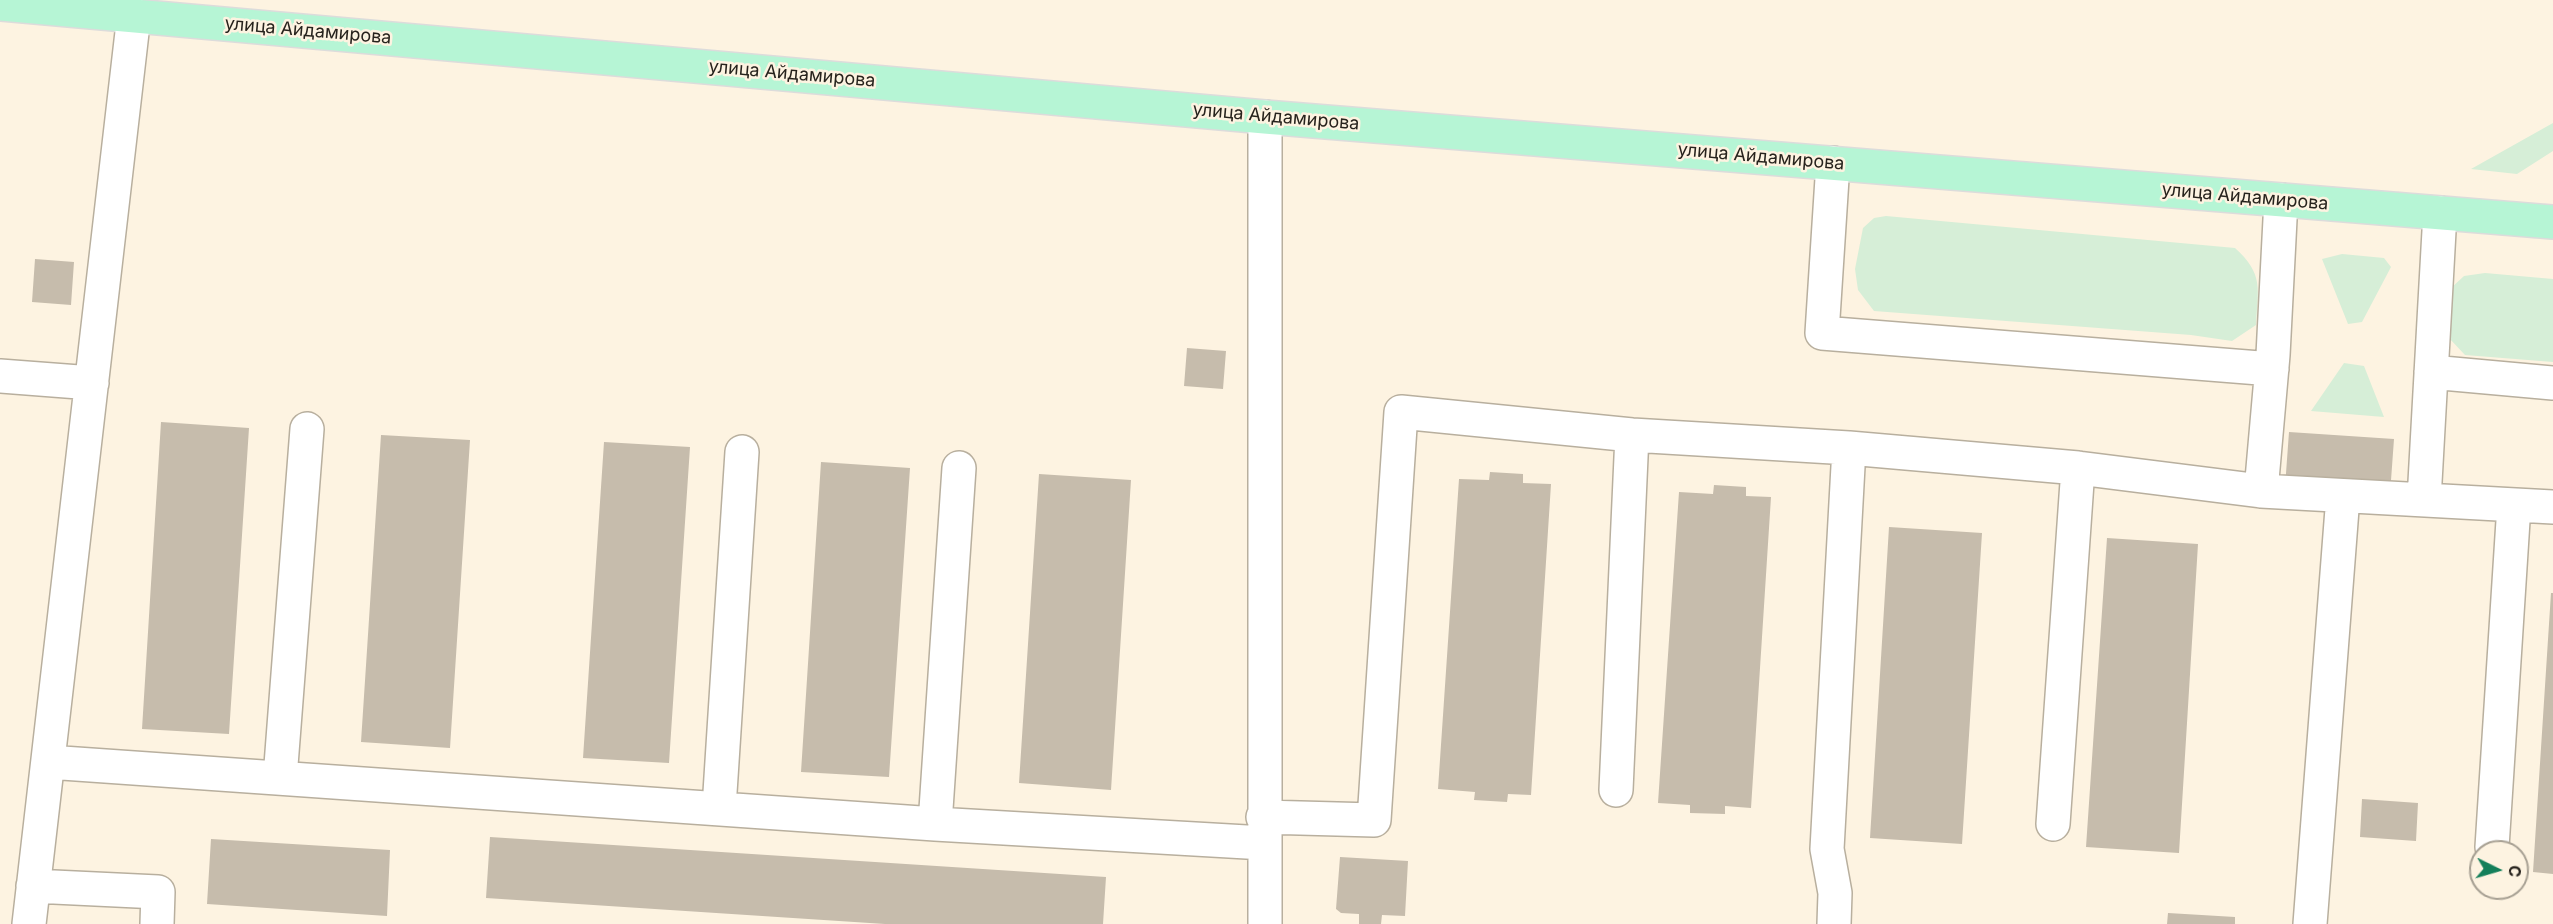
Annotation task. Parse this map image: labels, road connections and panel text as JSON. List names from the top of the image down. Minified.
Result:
{"streets":{"main road":["улица Айдамирова"]},"north":"right"}
